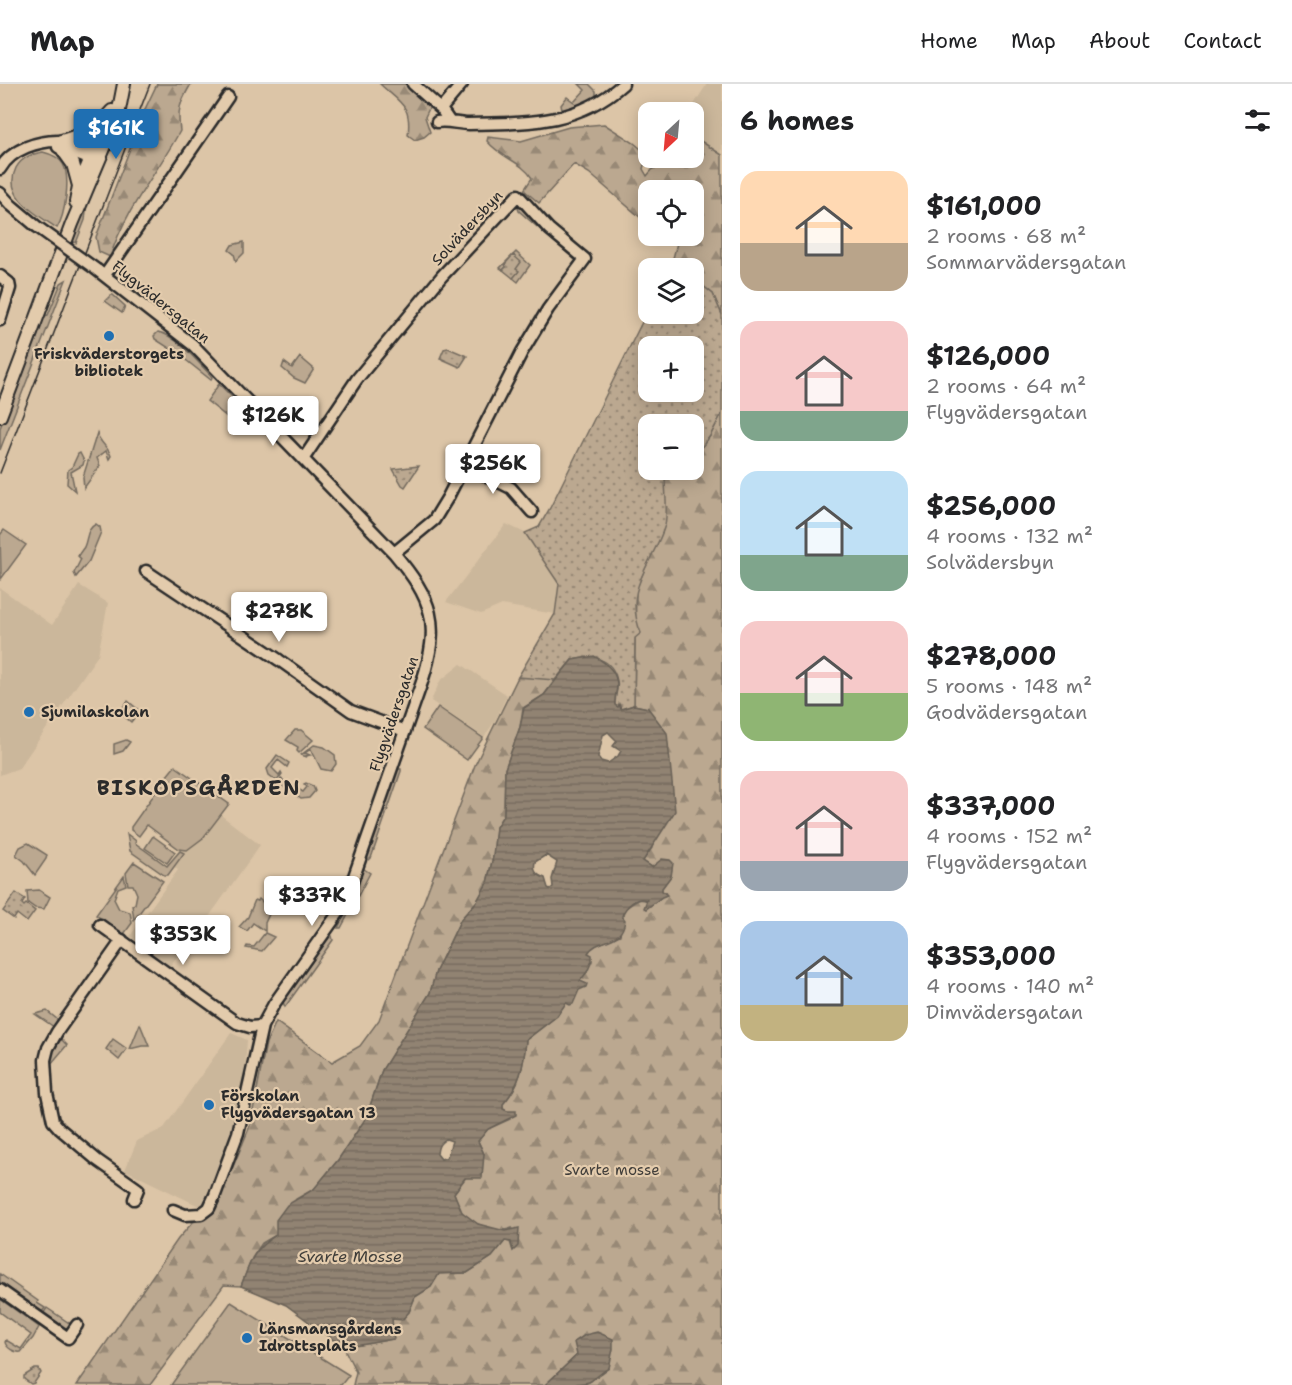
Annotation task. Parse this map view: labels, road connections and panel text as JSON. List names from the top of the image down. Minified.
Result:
{"streets":{"street":["Solvädersbyn","Flygvädersgatan"]},"crossings":[["Solvädersbyn","Flygvädersgatan"]],"districts":["BISKOPSGÅRDEN"],"water":["Svarte Mosse"],"parks":["Svarte mosse"],"places":["Friskväderstorgets bibliotek","Sjumilaskolan","Förskolan Flygvädersgatan 13","Länsmansgårdens Idrottsplats"],"north":"bottom left","page":{"header":"Map","nav":["Home","Map","About","Contact"],"heading":"6 homes","map_buttons":["+","−"],"price":["$161K","$126K","$256K","$278K","$337K","$353K"],"list":[{"name":"$161,000","note":"2 rooms · 68 m² · Sommarvädersgatan"},{"name":"$126,000","note":"2 rooms · 64 m² · Flygvädersgatan"},{"name":"$256,000","note":"4 rooms · 132 m² · Solvädersbyn"},{"name":"$278,000","note":"5 rooms · 148 m² · Godvädersgatan"},{"name":"$337,000","note":"4 rooms · 152 m² · Flygvädersgatan"},{"name":"$353,000","note":"4 rooms · 140 m² · Dimvädersgatan"}]}}
